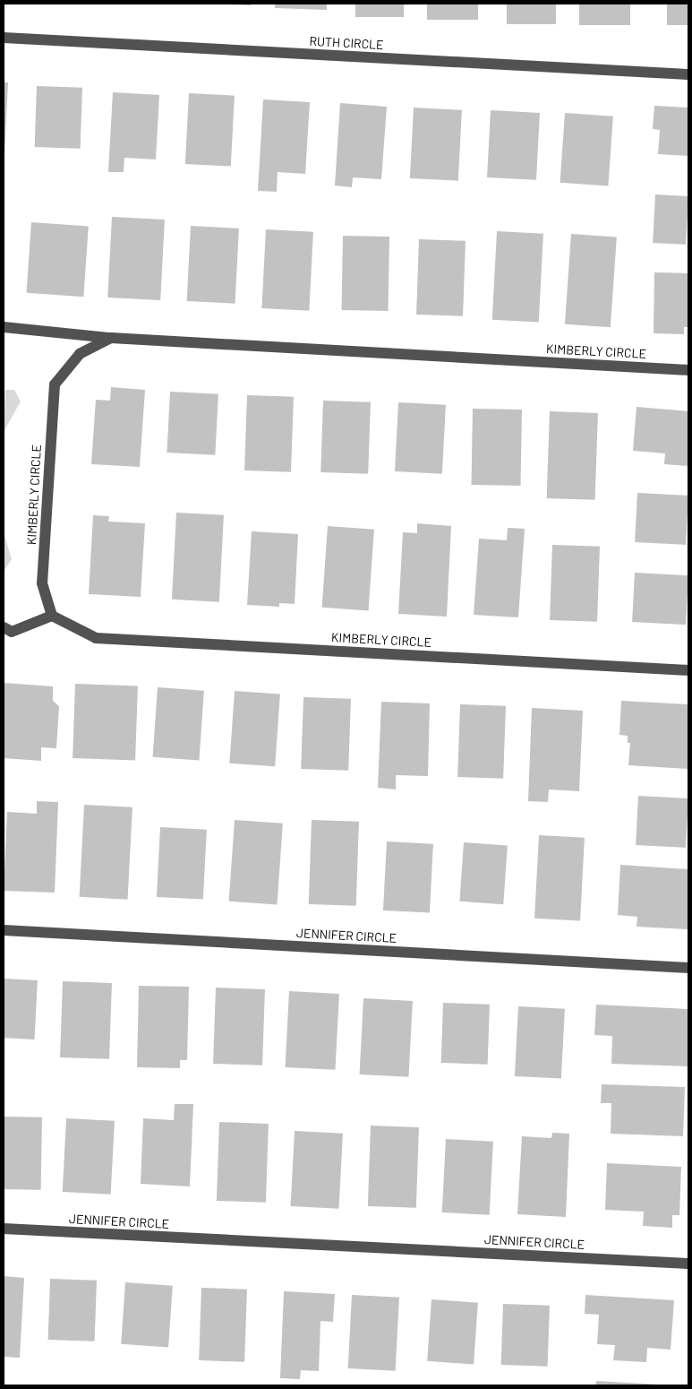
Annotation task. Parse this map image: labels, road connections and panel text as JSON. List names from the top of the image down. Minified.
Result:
{"streets":{"street":["RUTH CIRCLE","KIMBERLY CIRCLE","JENNIFER CIRCLE"]}}
